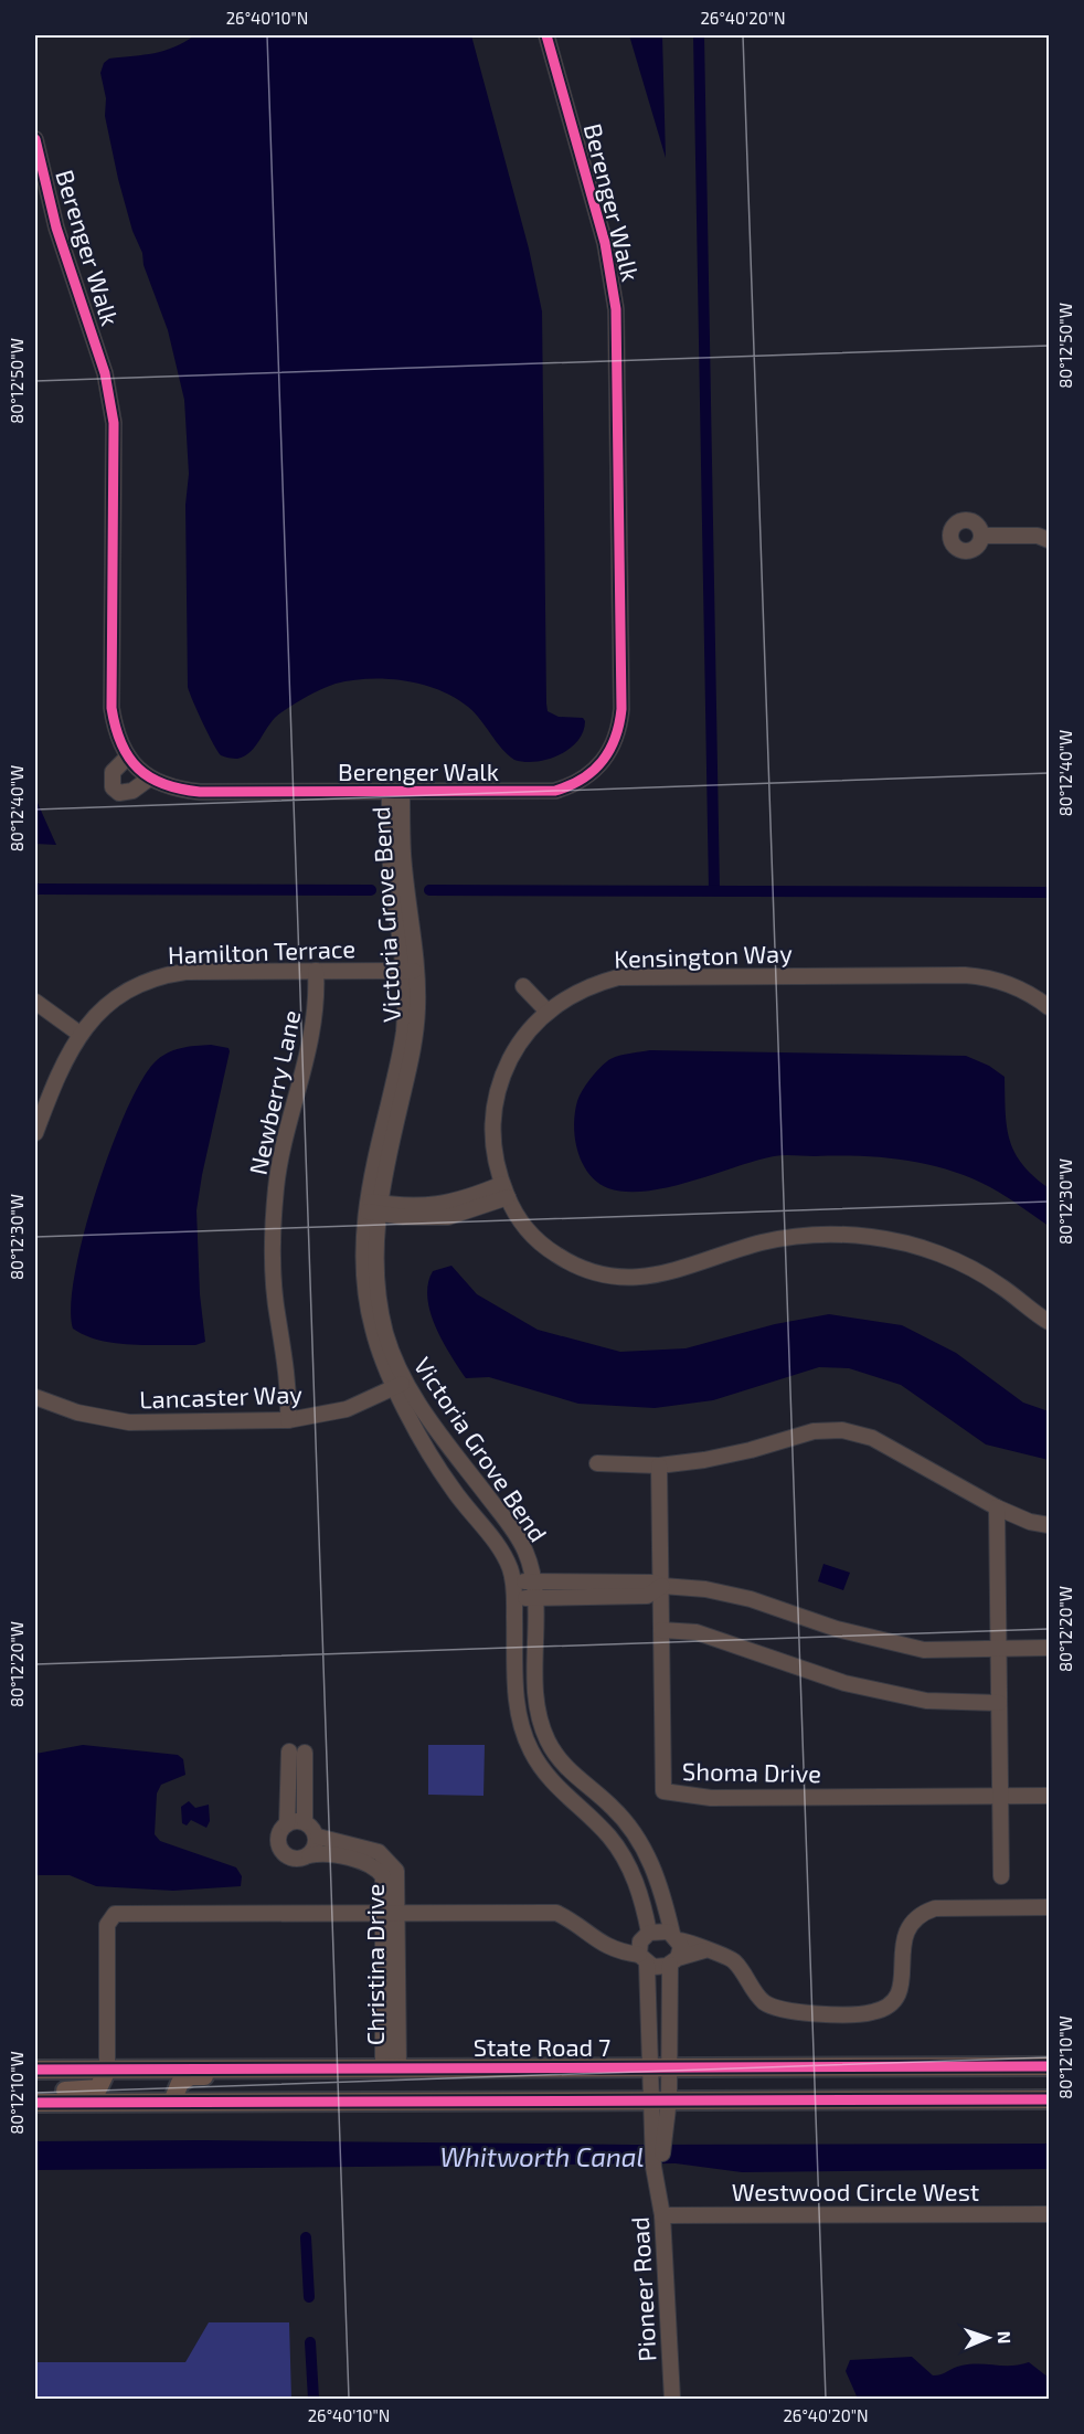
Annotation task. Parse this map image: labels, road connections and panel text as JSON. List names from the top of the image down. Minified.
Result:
{"streets":{"main road":["State Road 7"],"street":["Berenger Walk","Victoria Grove Bend","Hamilton Terrace","Kensington Way","Newberry Lane","Lancaster Way","Shoma Drive","Christina Drive","Westwood Circle West","Pioneer Road"]},"crossings":[["Berenger Walk","Victoria Grove Bend"],["Victoria Grove Bend","Hamilton Terrace"],["Victoria Grove Bend","Lancaster Way"],["Victoria Grove Bend","State Road 7"],["Victoria Grove Bend","Pioneer Road"],["Hamilton Terrace","Newberry Lane"],["Newberry Lane","Lancaster Way"],["Christina Drive","State Road 7"],["Westwood Circle West","Pioneer Road"]],"water":["Whitworth Canal"],"north":"right","coordinates":["26°40'10\"N","26°40'20\"N","80°12'50\"W","80°12'40\"W","80°12'30\"W","80°12'20\"W","80°12'10\"W"]}
